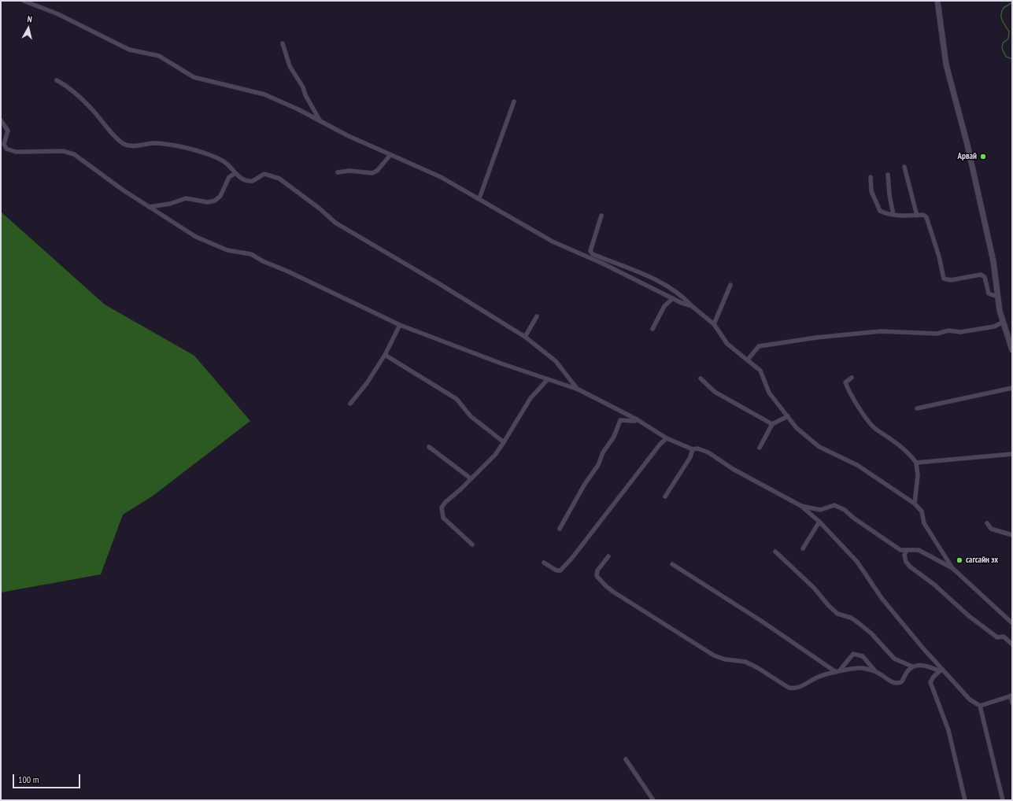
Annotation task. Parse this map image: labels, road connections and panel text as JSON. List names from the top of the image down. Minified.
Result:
{"places":["Арвай","сагсайн эх"],"scale_bar":"100 m","north":"top"}
